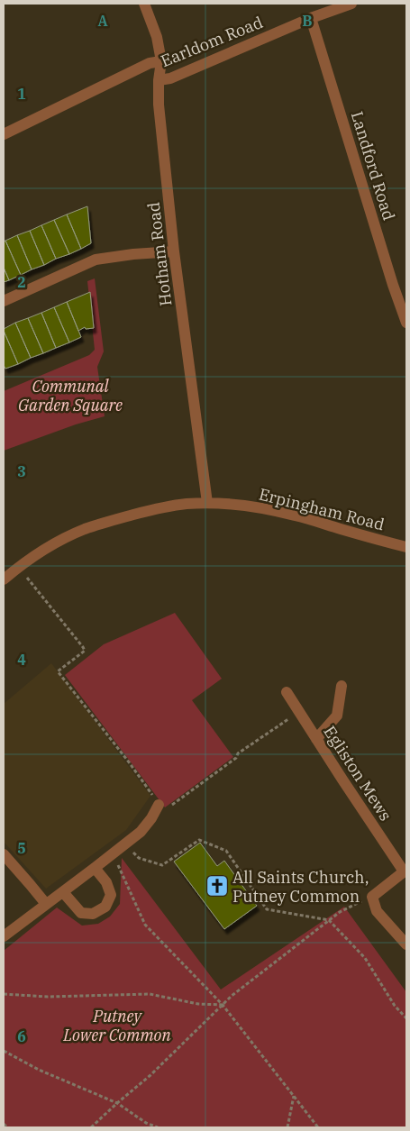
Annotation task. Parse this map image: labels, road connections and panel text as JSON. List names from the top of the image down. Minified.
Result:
{"streets":{"street":["Earldom Road","Landford Road","Hotham Road","Erpingham Road","Egliston Mews"]},"crossings":[["Earldom Road","Landford Road"],["Earldom Road","Hotham Road"],["Hotham Road","Erpingham Road"]],"parks":["Communal Garden Square","Putney Lower Common"],"places":{"church":["All Saints Church, Putney Common"]},"grid":{"columns":["A","B"],"rows":["1","2","3","4","5","6"]}}
